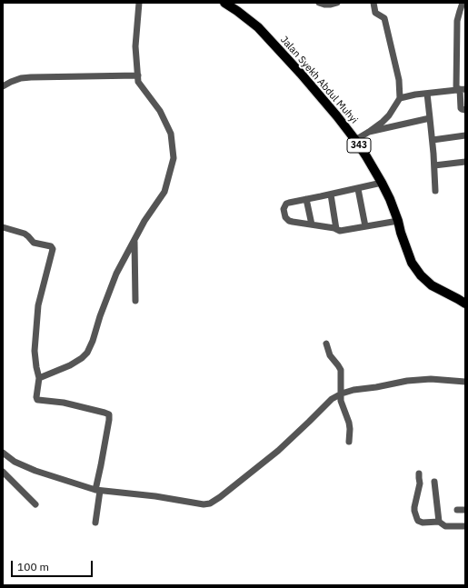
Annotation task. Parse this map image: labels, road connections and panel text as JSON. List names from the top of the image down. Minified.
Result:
{"streets":{"main road":["Jalan Syekh Abdul Muhyi","343"]},"scale_bar":"100 m"}
